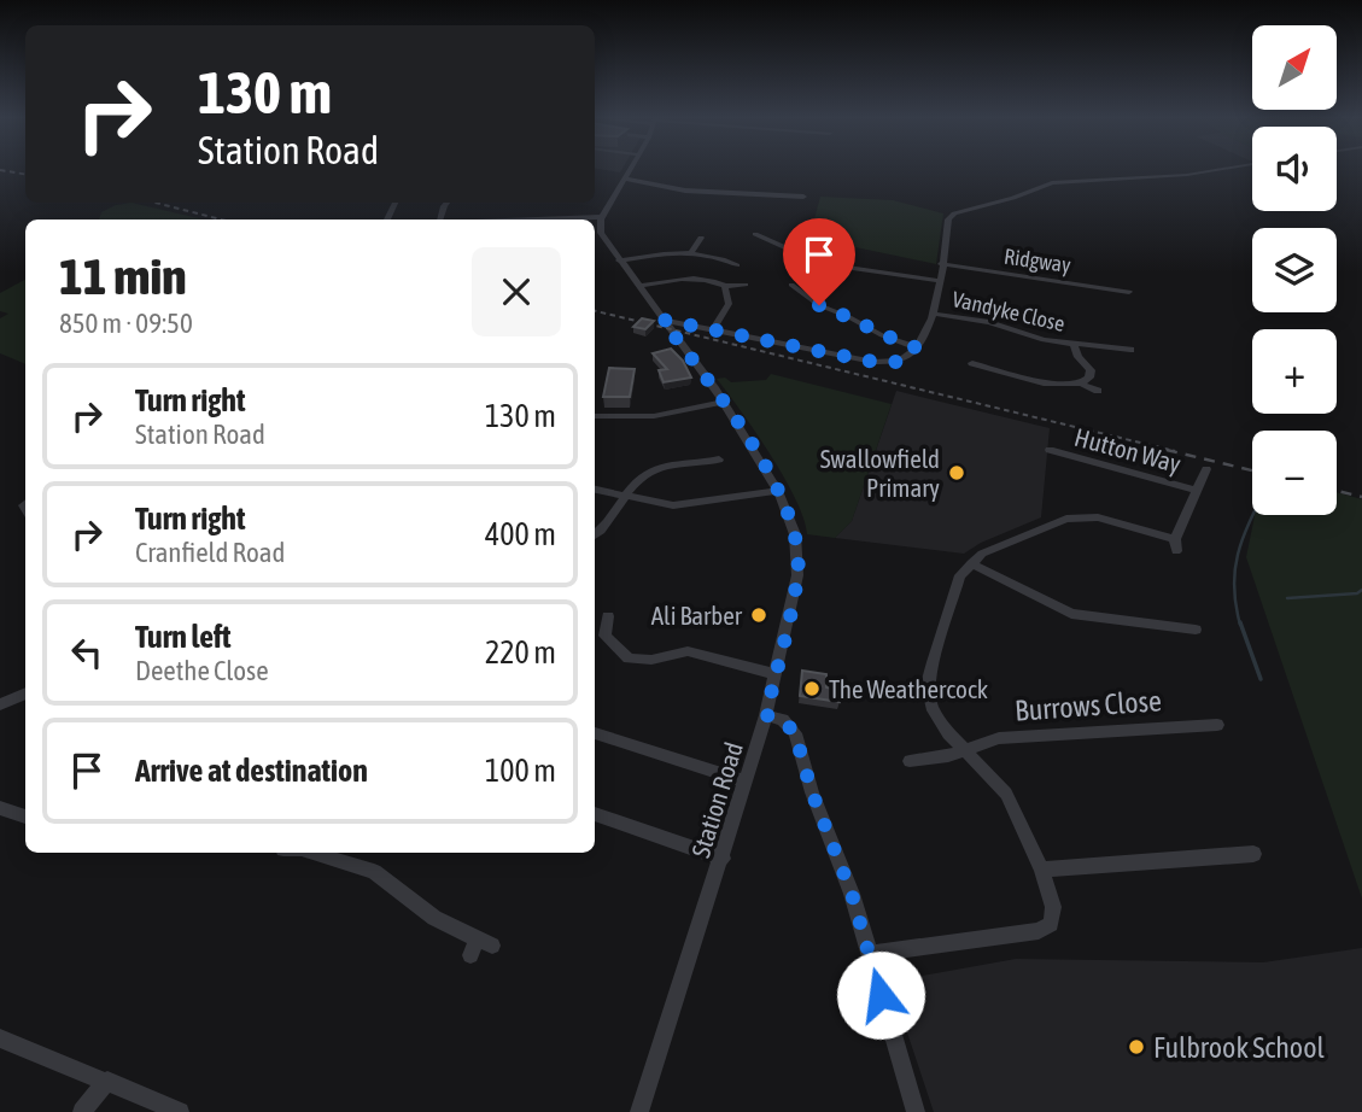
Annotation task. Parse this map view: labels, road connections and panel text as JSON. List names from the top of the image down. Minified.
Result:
{"streets":{"street":["Ridgway","Vandyke Close","Hutton Way","Burrows Close","Station Road"]},"places":["Swallowfield Primary","Ali Barber","The Weathercock","Fulbrook School"],"north":"top right","page":{"map_buttons":["+","−"],"turn":["130 m","Station Road"],"heading":["11 min","850 m · 09:50"],"list":[{"name":"Turn right","note":"Station Road","value":"130 m"},{"name":"Turn right","note":"Cranfield Road","value":"400 m"},{"name":"Turn left","note":"Deethe Close","value":"220 m"},{"name":"Arrive at destination","value":"100 m"}]}}
